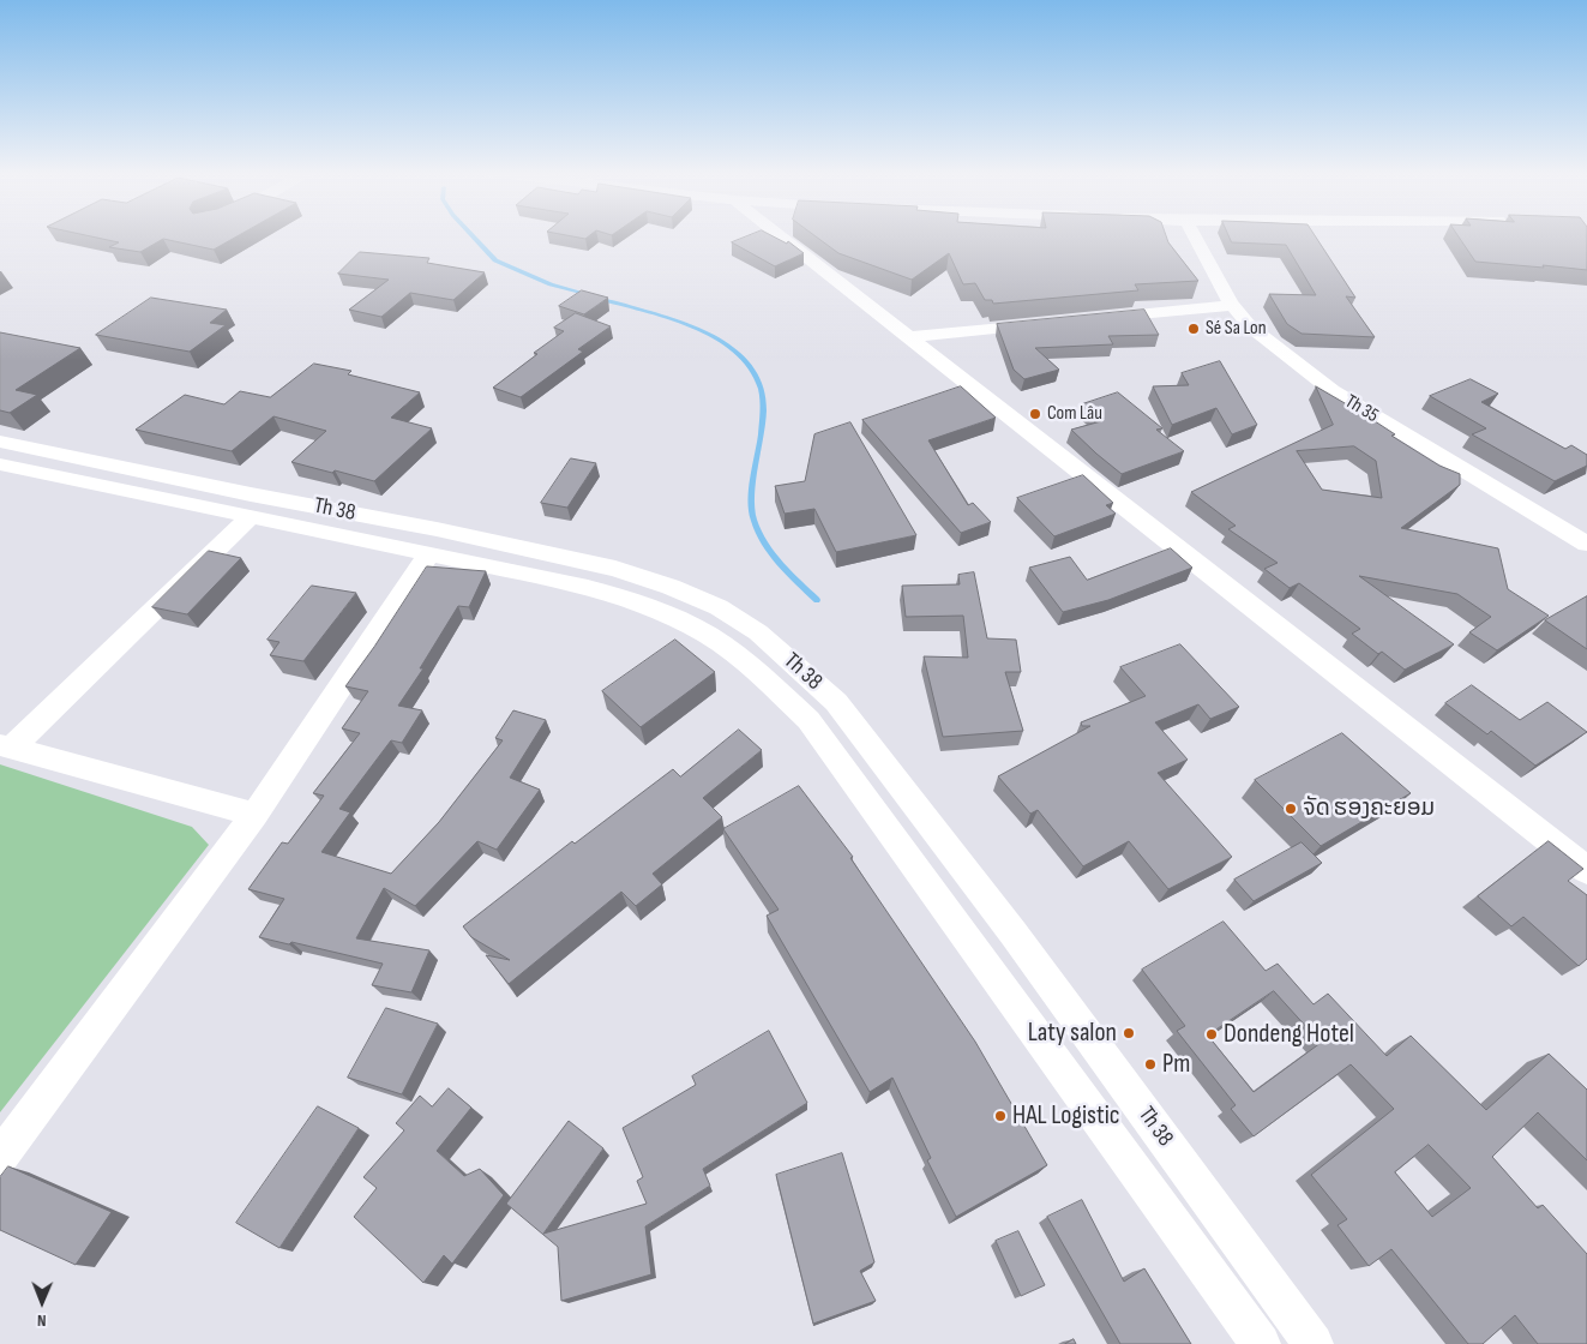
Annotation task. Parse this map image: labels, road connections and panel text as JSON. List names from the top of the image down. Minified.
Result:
{"streets":{"street":["Th 35","Th 38"]},"places":["Sé Sa Lon","Com Lâu","ຈັດ ຮອງຄະຍອມ","Laty salon","Dondeng Hotel","Pm","HAL Logistic"],"north":"bottom"}
